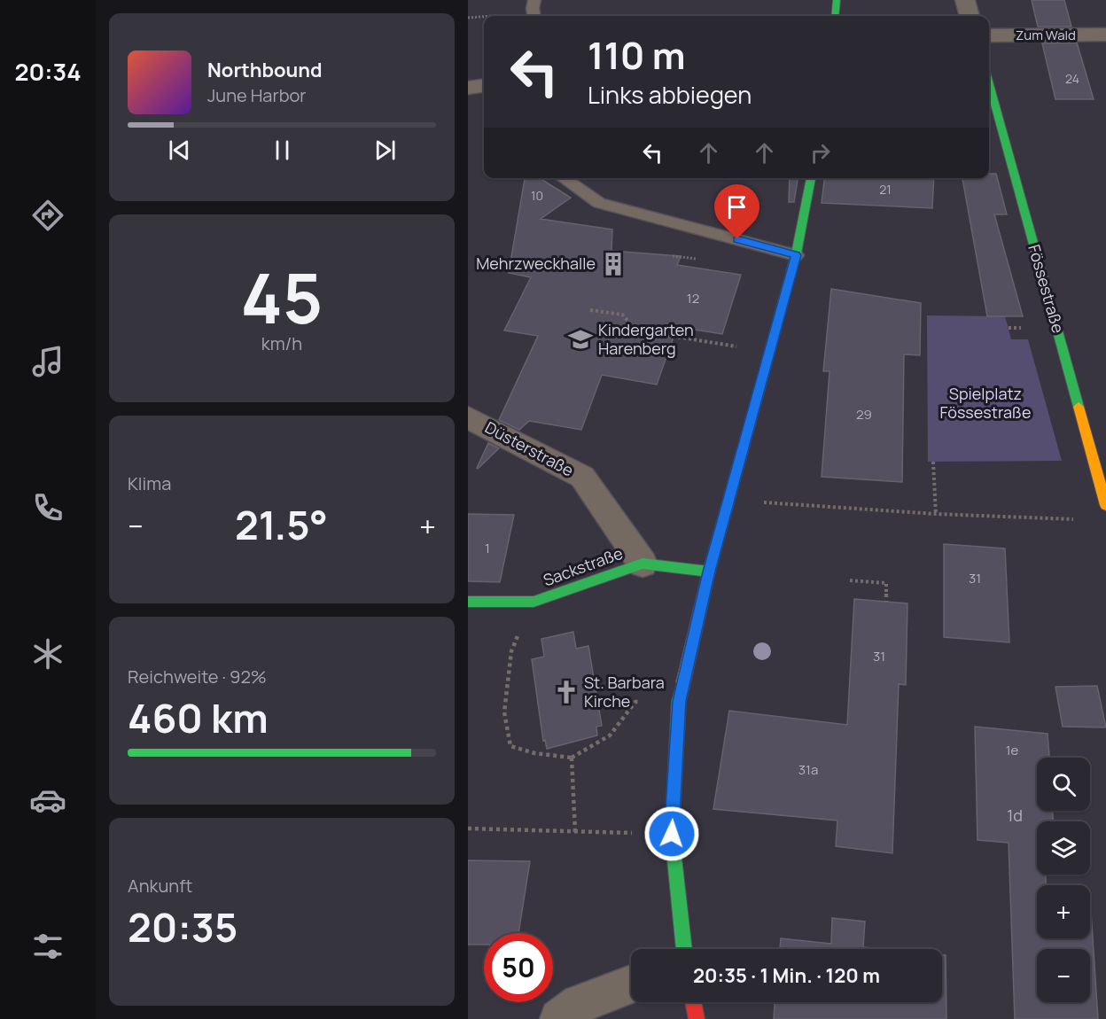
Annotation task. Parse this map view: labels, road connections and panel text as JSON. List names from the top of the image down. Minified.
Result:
{"streets":{"main road":["Fössestraße","Sackstraße"],"street":["Zum Wald","Düsterstraße"]},"crossings":[["Düsterstraße","Sackstraße"]],"parks":["Spielplatz Fössestraße"],"places":{"building":["Mehrzweckhalle"],"school or university":["Kindergarten Harenberg"],"church":["St. Barbara Kirche"]},"house_numbers":["24","21","10","12","29","1","31","31","1e","31a","1d"],"page":{"tabs":"20:34","turn":["110 m","Links abbiegen"],"song":["Northbound","June Harbor"],"tile":[["45","km/h"],"Klima",["Reichweite · 92%","460 km"],["Ankunft","20:35"]],"heat":["−","21.5°","+"],"map_buttons":["+","−"],"limit":"50","trip":"20:35 · 1 Min. · 120 m"}}
